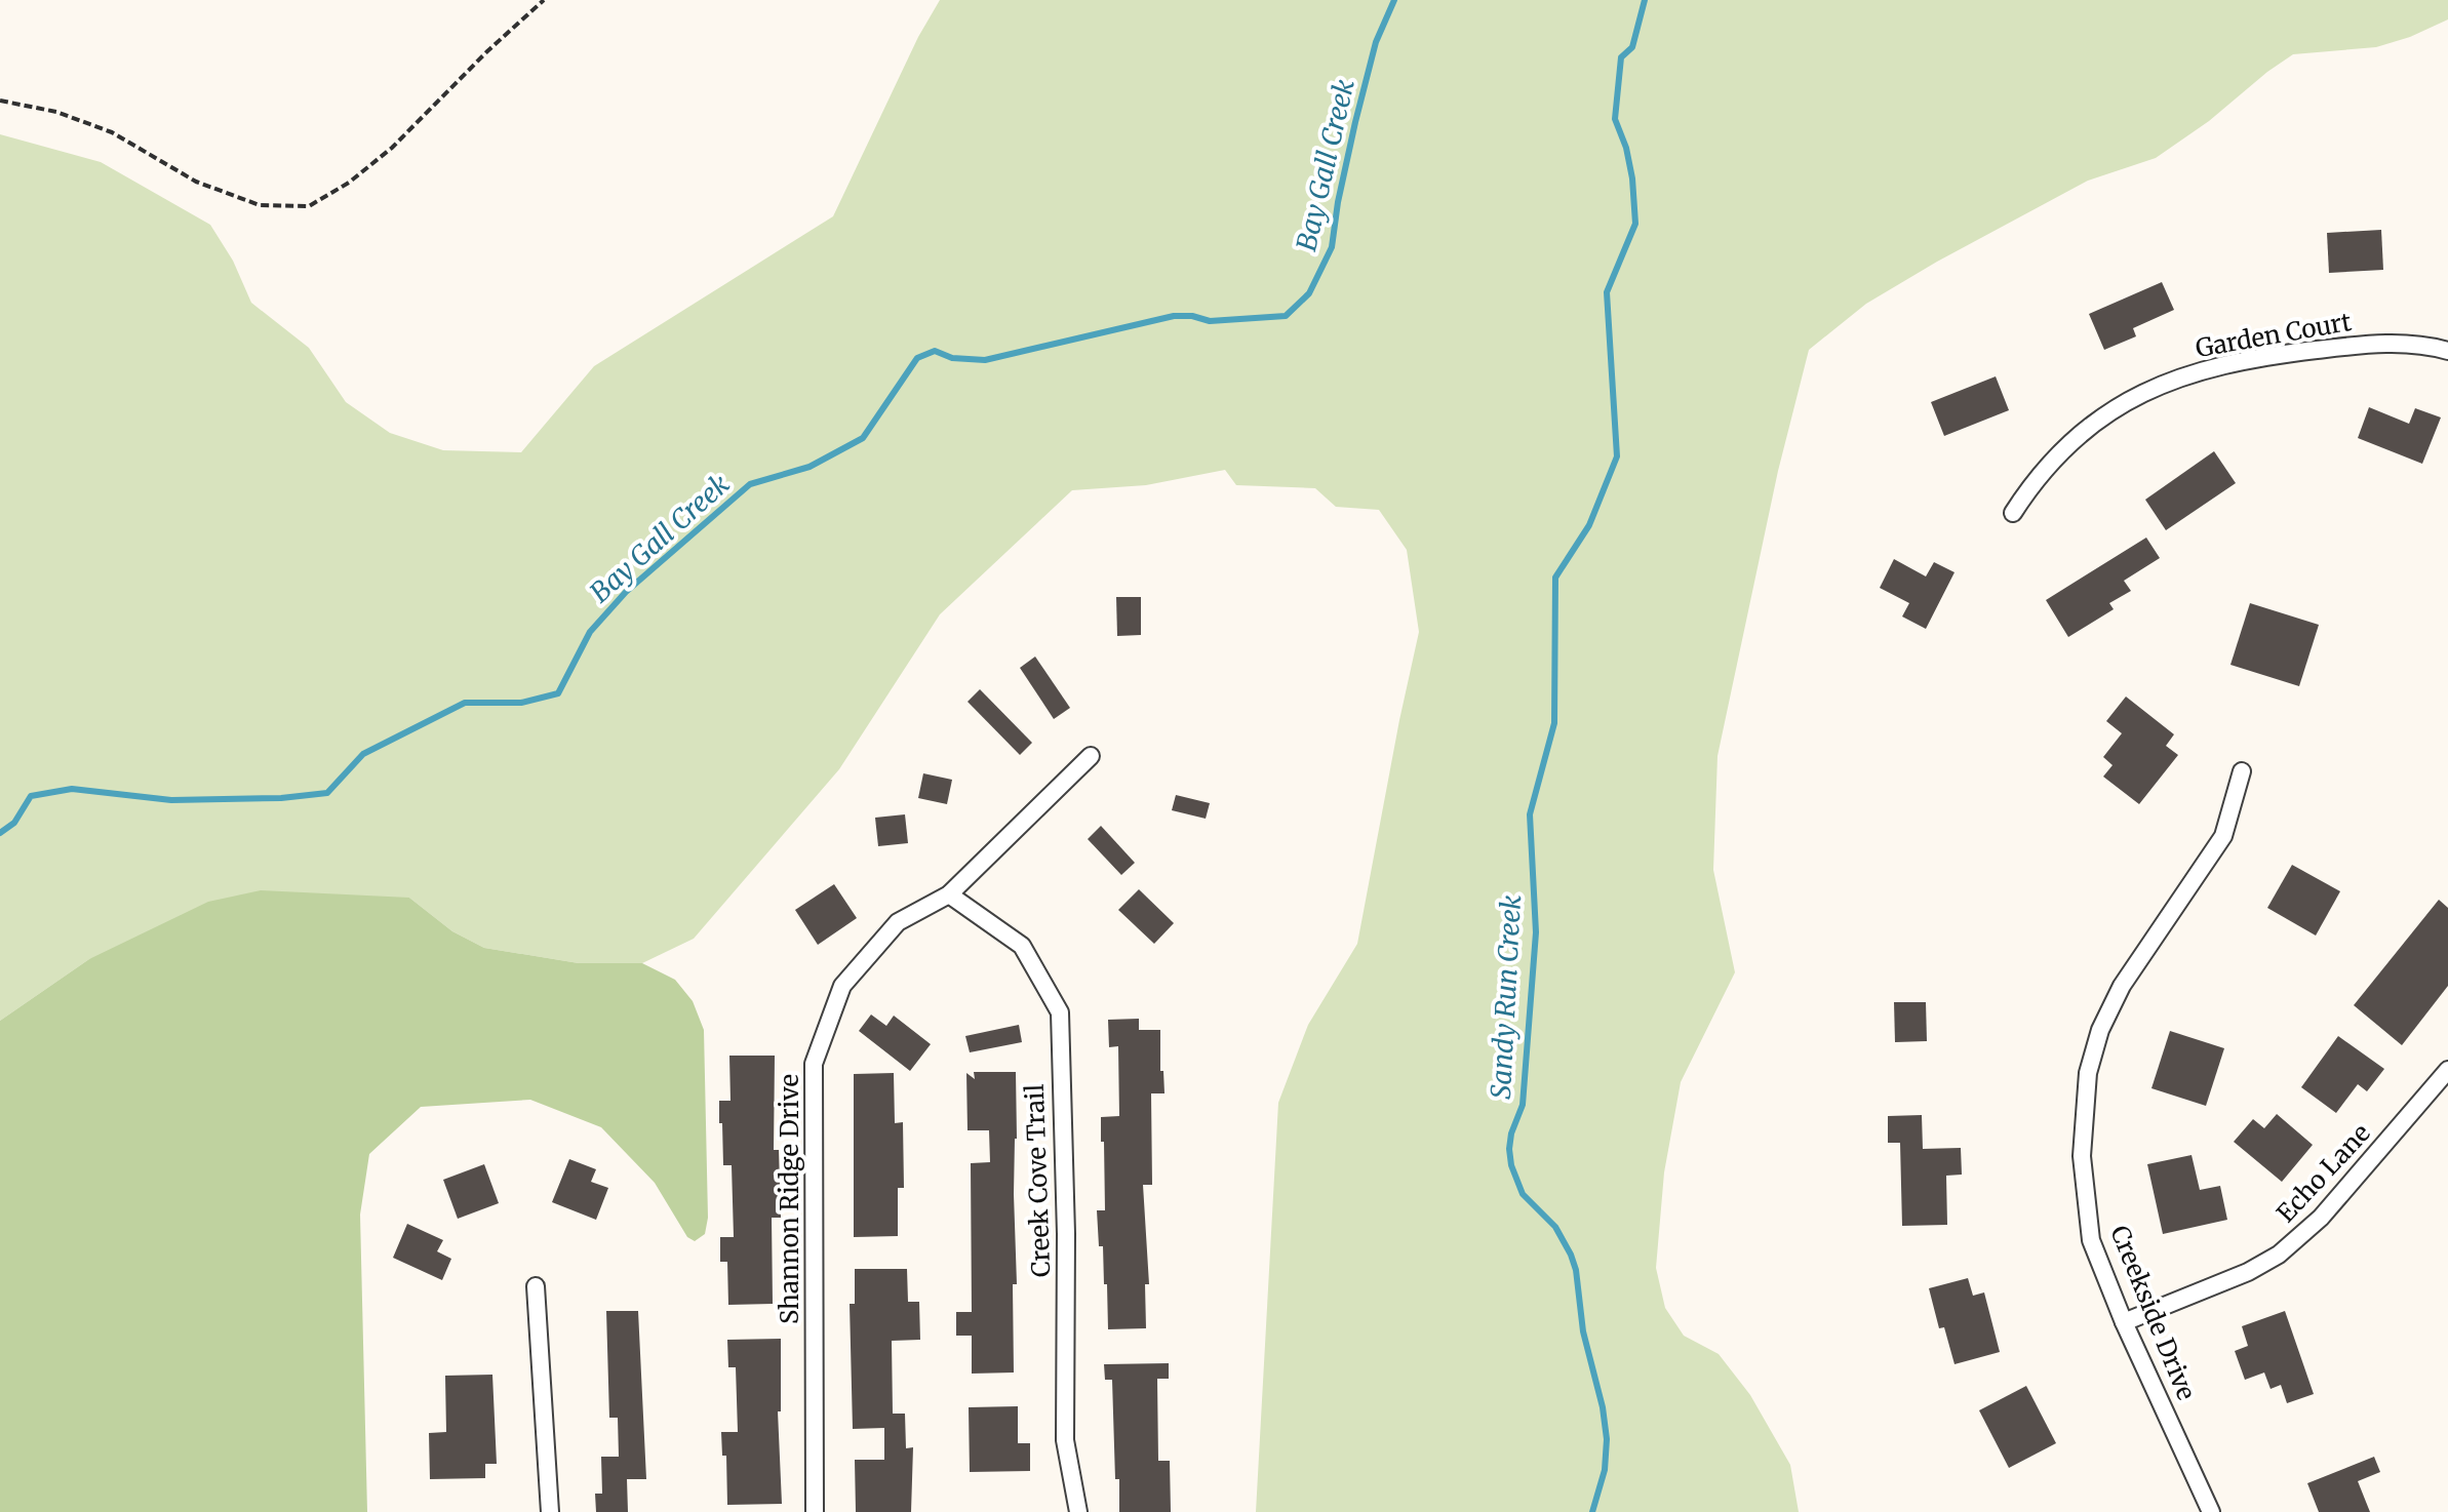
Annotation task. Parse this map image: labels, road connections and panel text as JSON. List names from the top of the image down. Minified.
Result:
{"streets":{"street":["Garden Court","Echo Lane","Creek Cove Trail","Shannon Ridge Drive","Creekside Drive"]},"crossings":[["Echo Lane","Creekside Drive"],["Creek Cove Trail","Shannon Ridge Drive"]],"water":["Bay Gall Creek","Sandy Run Creek"]}
